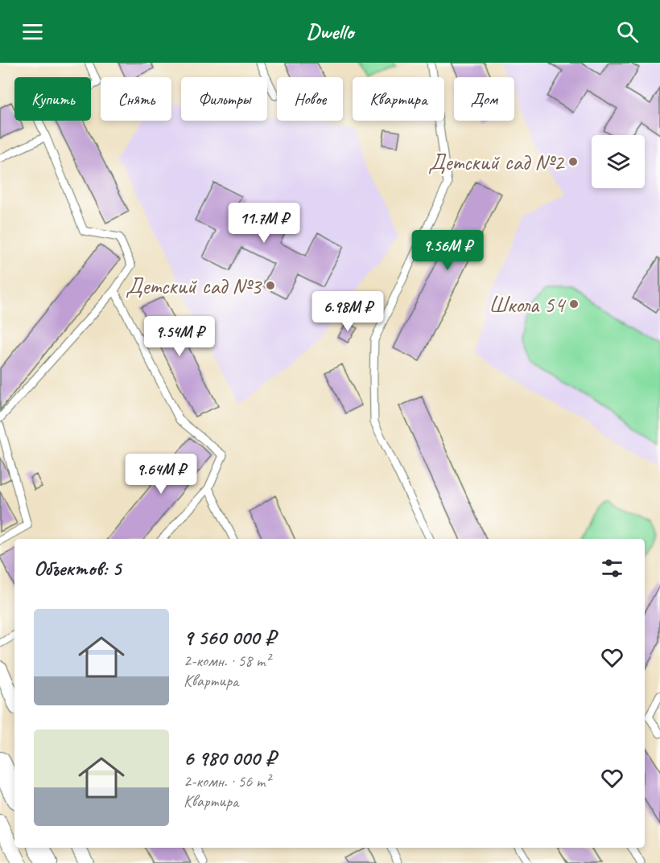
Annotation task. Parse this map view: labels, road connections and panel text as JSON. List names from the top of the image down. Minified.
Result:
{"places":["Детский сад №2","Детский сад №3","Школа 54"],"page":{"header":"Dwello","chip":["Купить","Снять","Фильтры","Новое","Квартира","Дом"],"price":["11.7M ₽","9.56M ₽","6.98M ₽","9.54M ₽","9.64M ₽"],"heading":"Объектов: 5","list":[{"name":"9 560 000 ₽","note":"2-комн. · 58 m² · Квартира"},{"name":"6 980 000 ₽","note":"2-комн. · 56 m² · Квартира"}]}}
